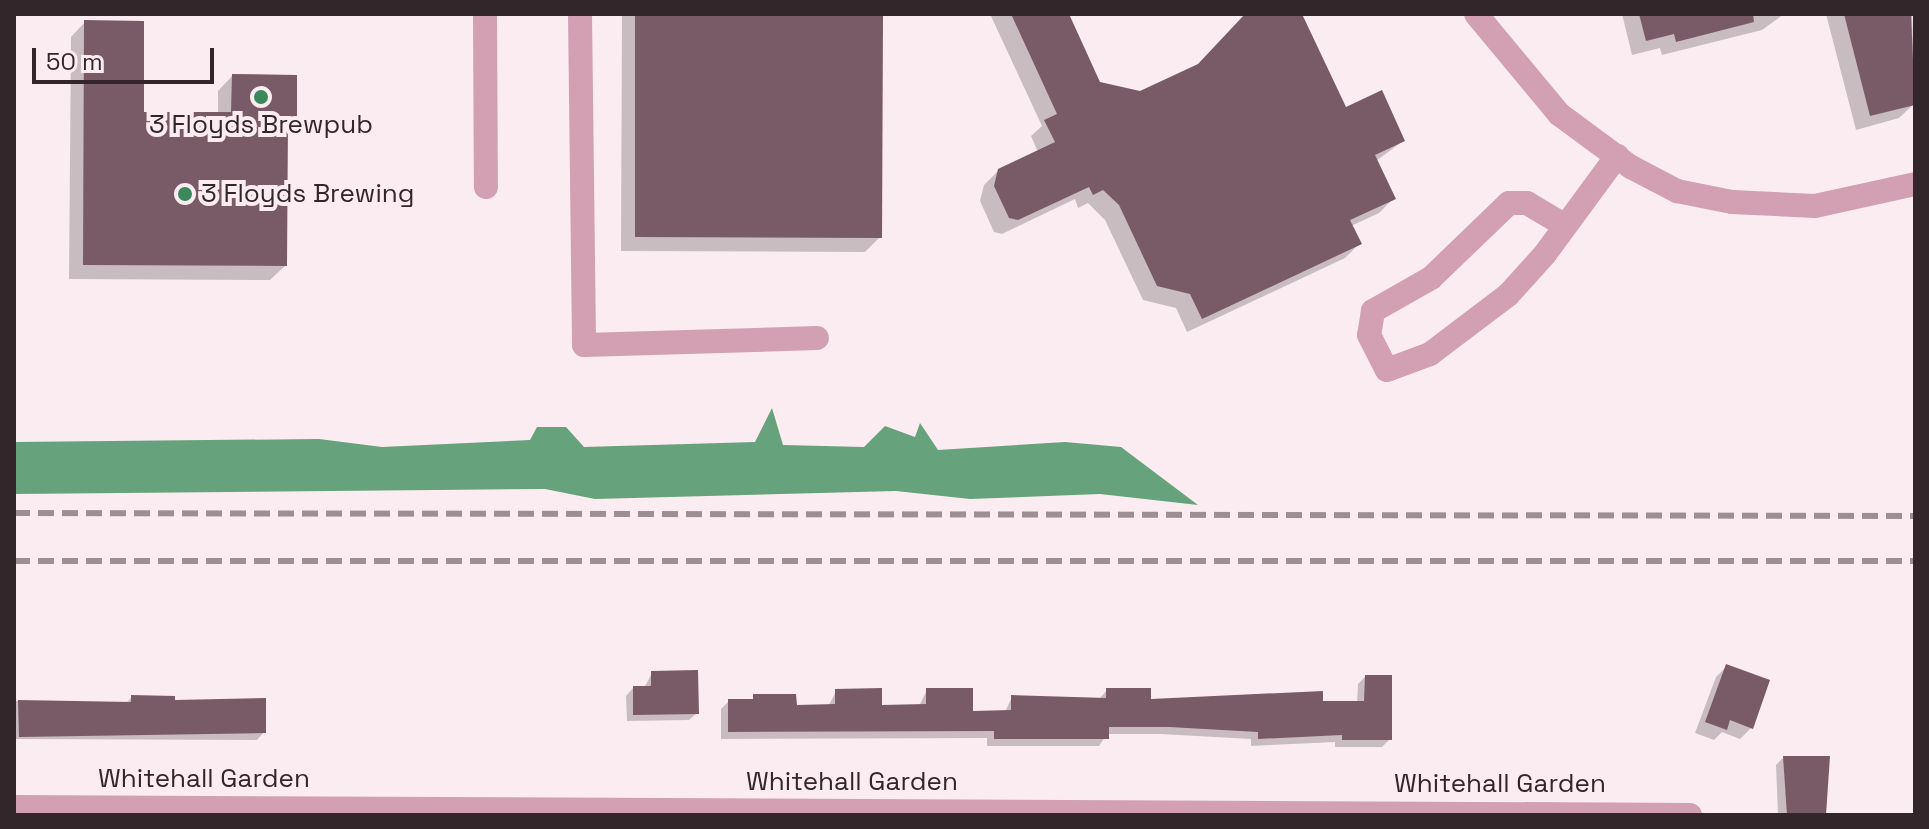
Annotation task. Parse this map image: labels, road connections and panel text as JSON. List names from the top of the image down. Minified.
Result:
{"streets":{"street":["Whitehall Garden"]},"places":["3 Floyds Brewpub","3 Floyds Brewing"],"scale_bar":"50 m"}
